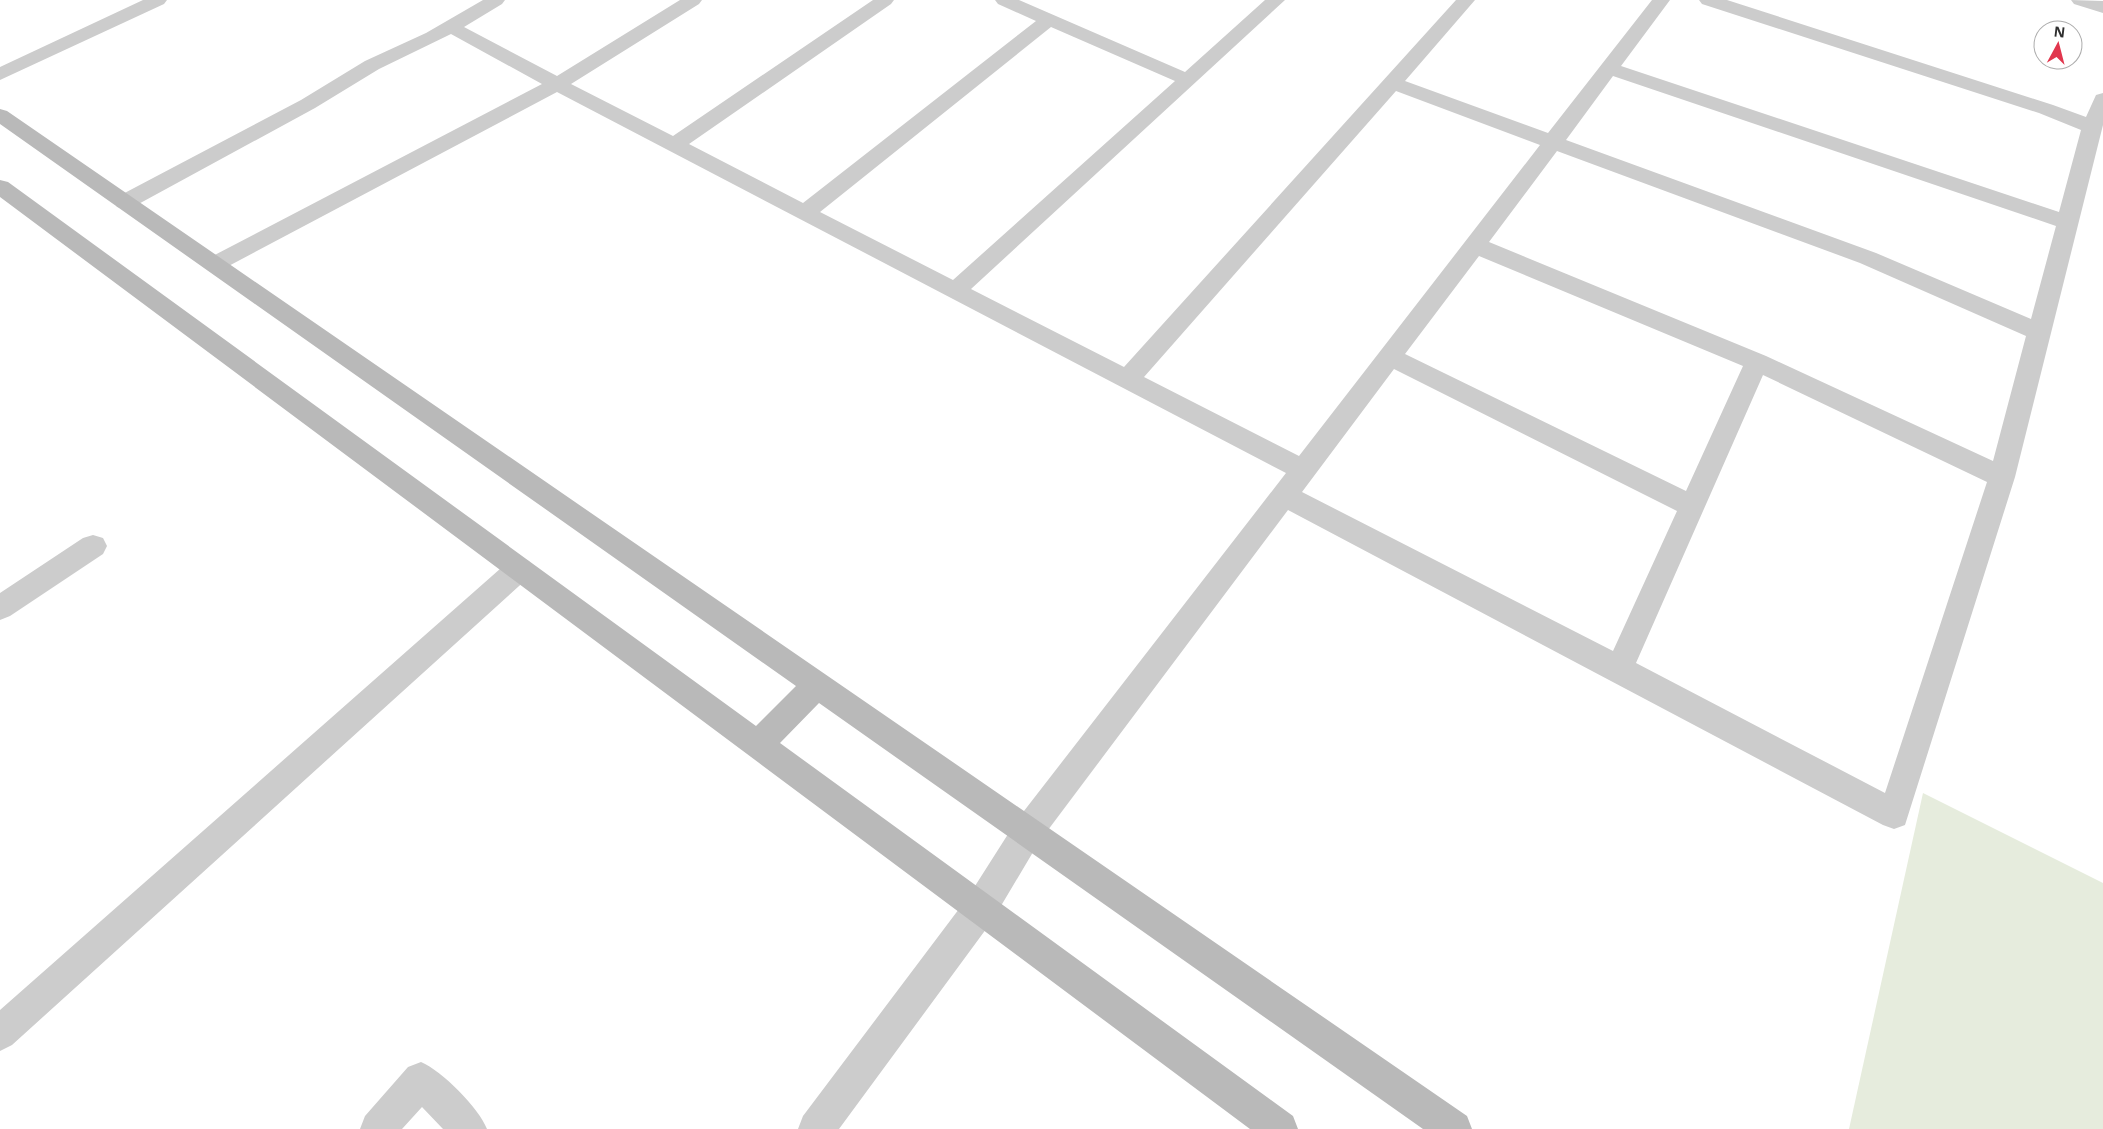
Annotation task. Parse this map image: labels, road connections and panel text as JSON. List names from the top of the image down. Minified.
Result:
{"north":"top"}
